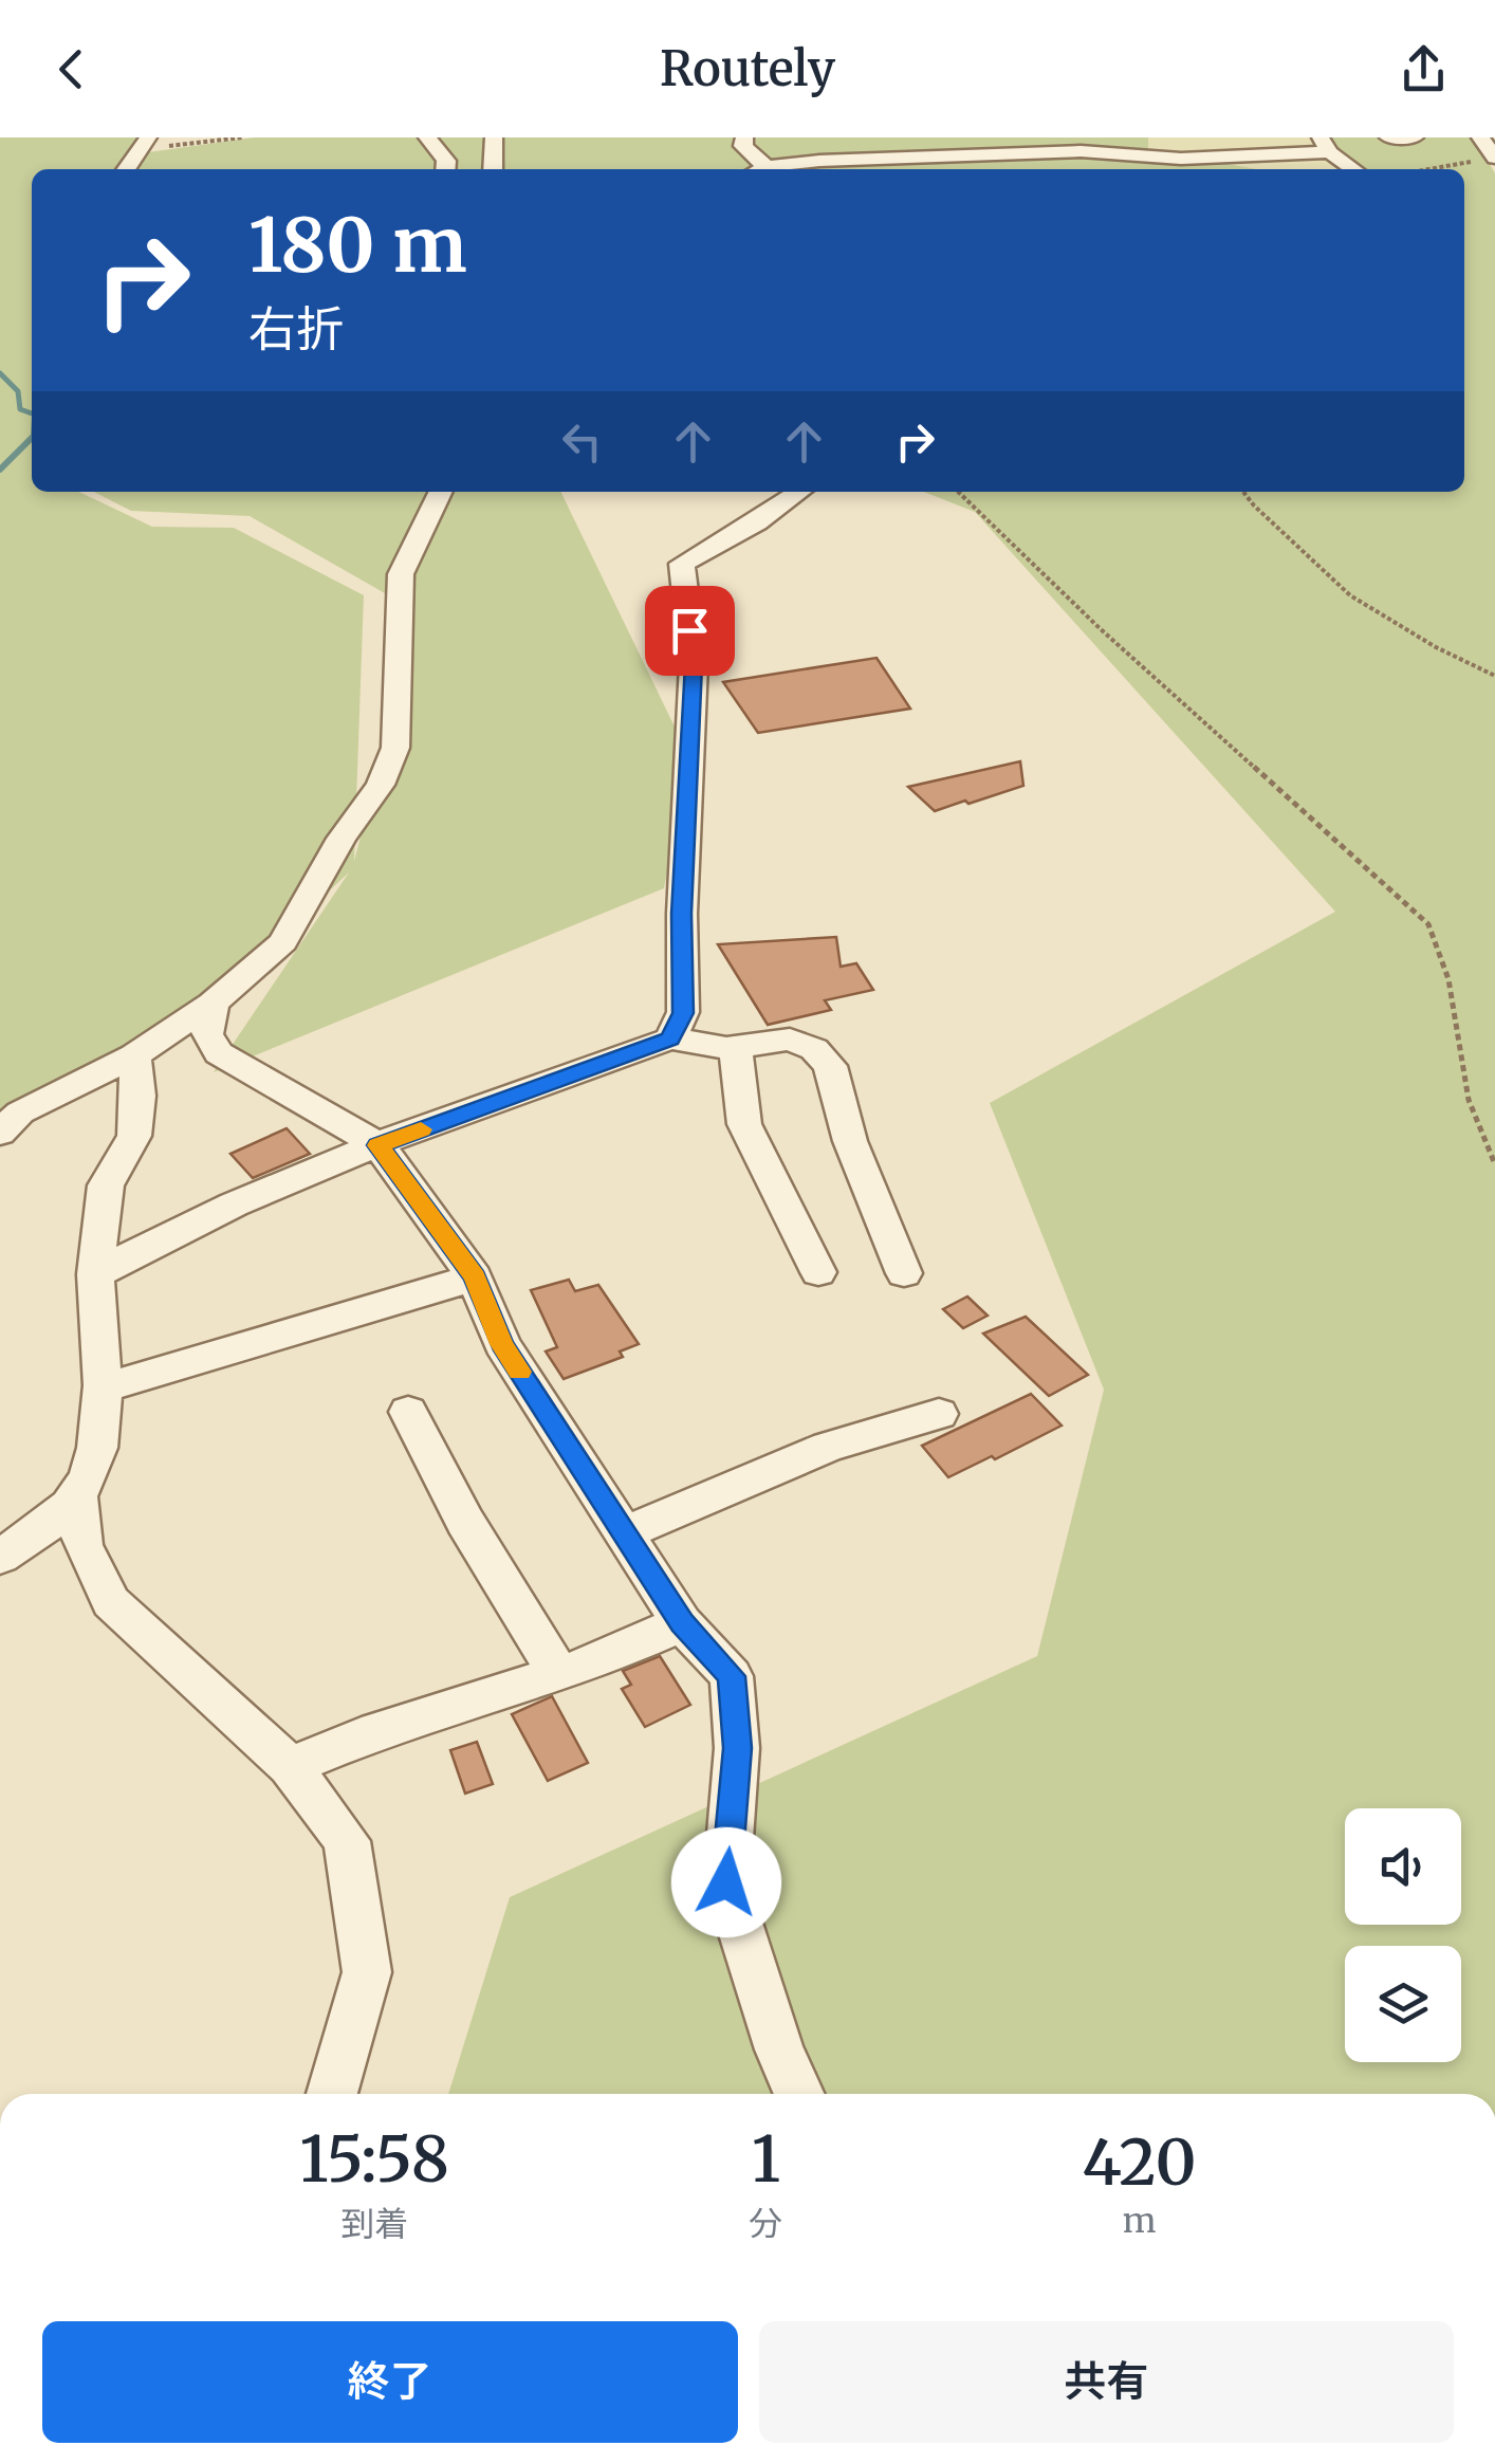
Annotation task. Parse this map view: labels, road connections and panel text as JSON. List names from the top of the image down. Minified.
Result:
{"page":{"header":"Routely","turn":["180 m","右折"],"eta":["15:58","到着","1","分","420","m"],"buttons":["終了","共有"]}}
